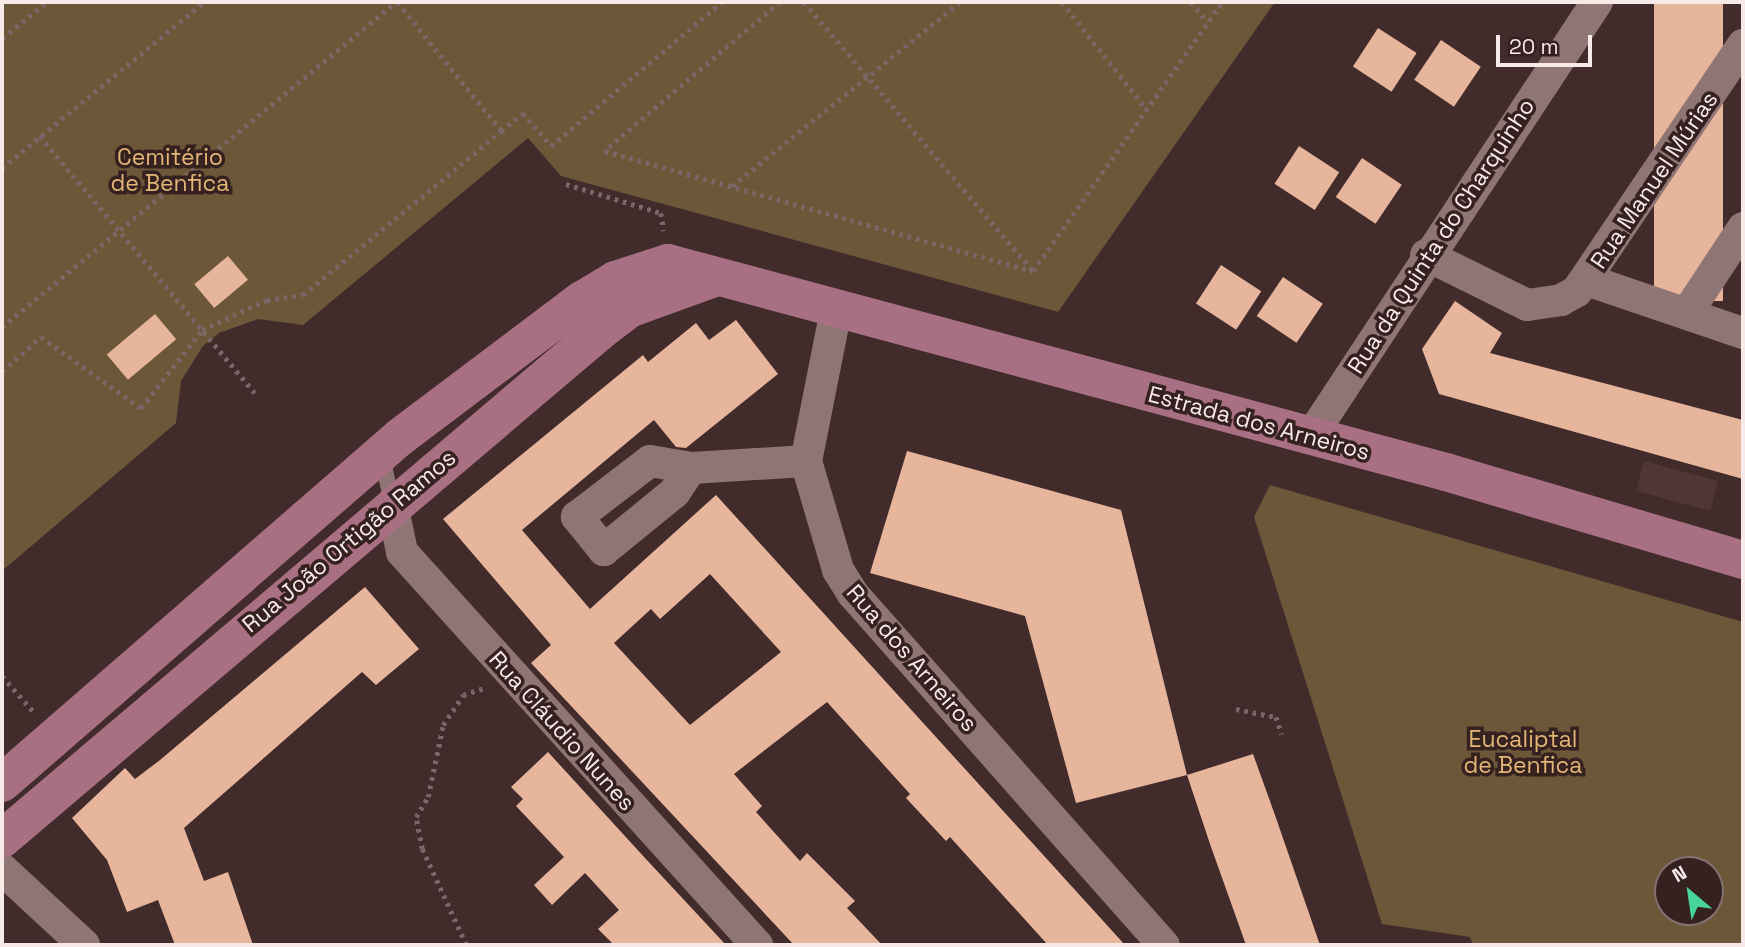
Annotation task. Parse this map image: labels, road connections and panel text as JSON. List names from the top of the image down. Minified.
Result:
{"streets":{"street":["Rua Manuel Múrias","Rua da Quinta do Charquinho","Estrada dos Arneiros","Rua João Ortigão Ramos","Rua dos Arneiros","Rua Cláudio Nunes"]},"crossings":[["Rua Manuel Múrias","Rua da Quinta do Charquinho"],["Rua da Quinta do Charquinho","Estrada dos Arneiros"],["Estrada dos Arneiros","Rua João Ortigão Ramos"],["Estrada dos Arneiros","Rua dos Arneiros"],["Rua João Ortigão Ramos","Rua Cláudio Nunes"]],"parks":["Cemitério de Benfica","Eucaliptal de Benfica"],"scale_bar":"20 m","north":"top left"}
